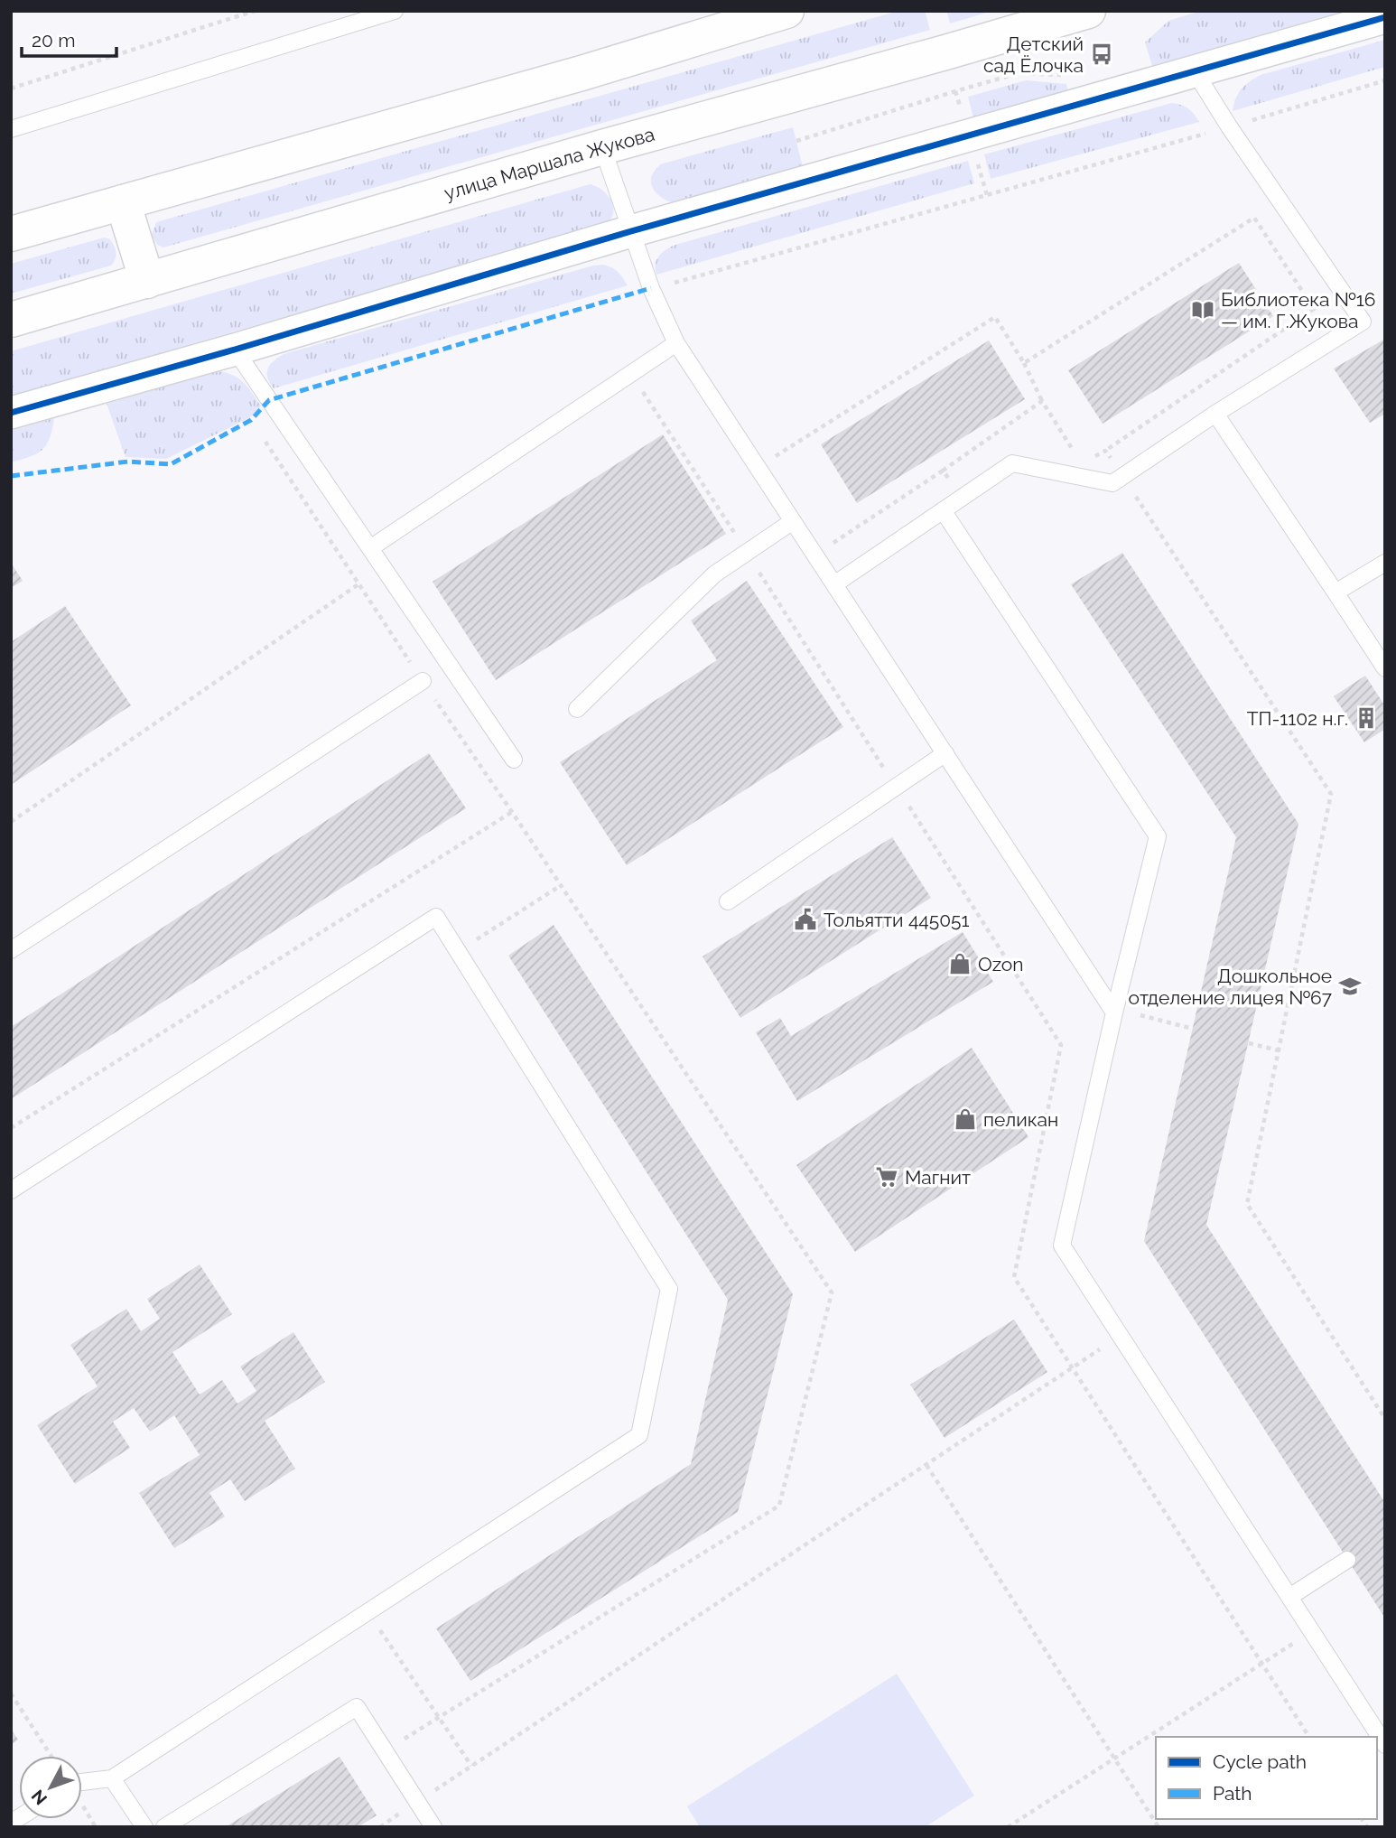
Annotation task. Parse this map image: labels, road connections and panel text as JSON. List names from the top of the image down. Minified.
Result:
{"streets":{"main road":["улица Маршала Жукова"]},"places":{"bus stop":["Детский сад Ёлочка"],"library":["Библиотека №16 — им. Г.Жукова"],"building":["ТП-1102 н.г."],"public building":["Тольятти 445051"],"shop":["Ozon","пеликан"],"school or university":["Дошкольное отделение лицея №67"],"supermarket":["Магнит"]},"legend":["Cycle path","Path"],"scale_bar":"20 m","north":"bottom left"}
